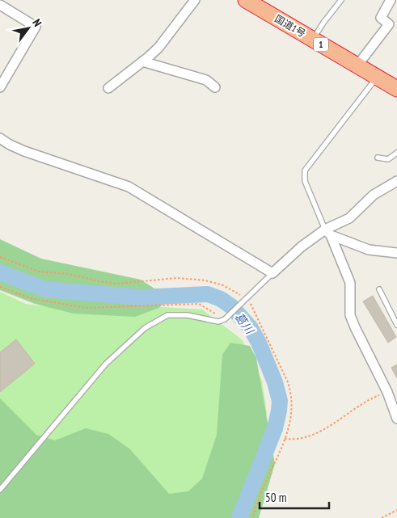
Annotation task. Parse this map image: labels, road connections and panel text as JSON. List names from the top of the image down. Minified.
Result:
{"streets":{"highway":["国道1号","1"]},"water":["葛川"],"scale_bar":"50 m","north":"top right"}
